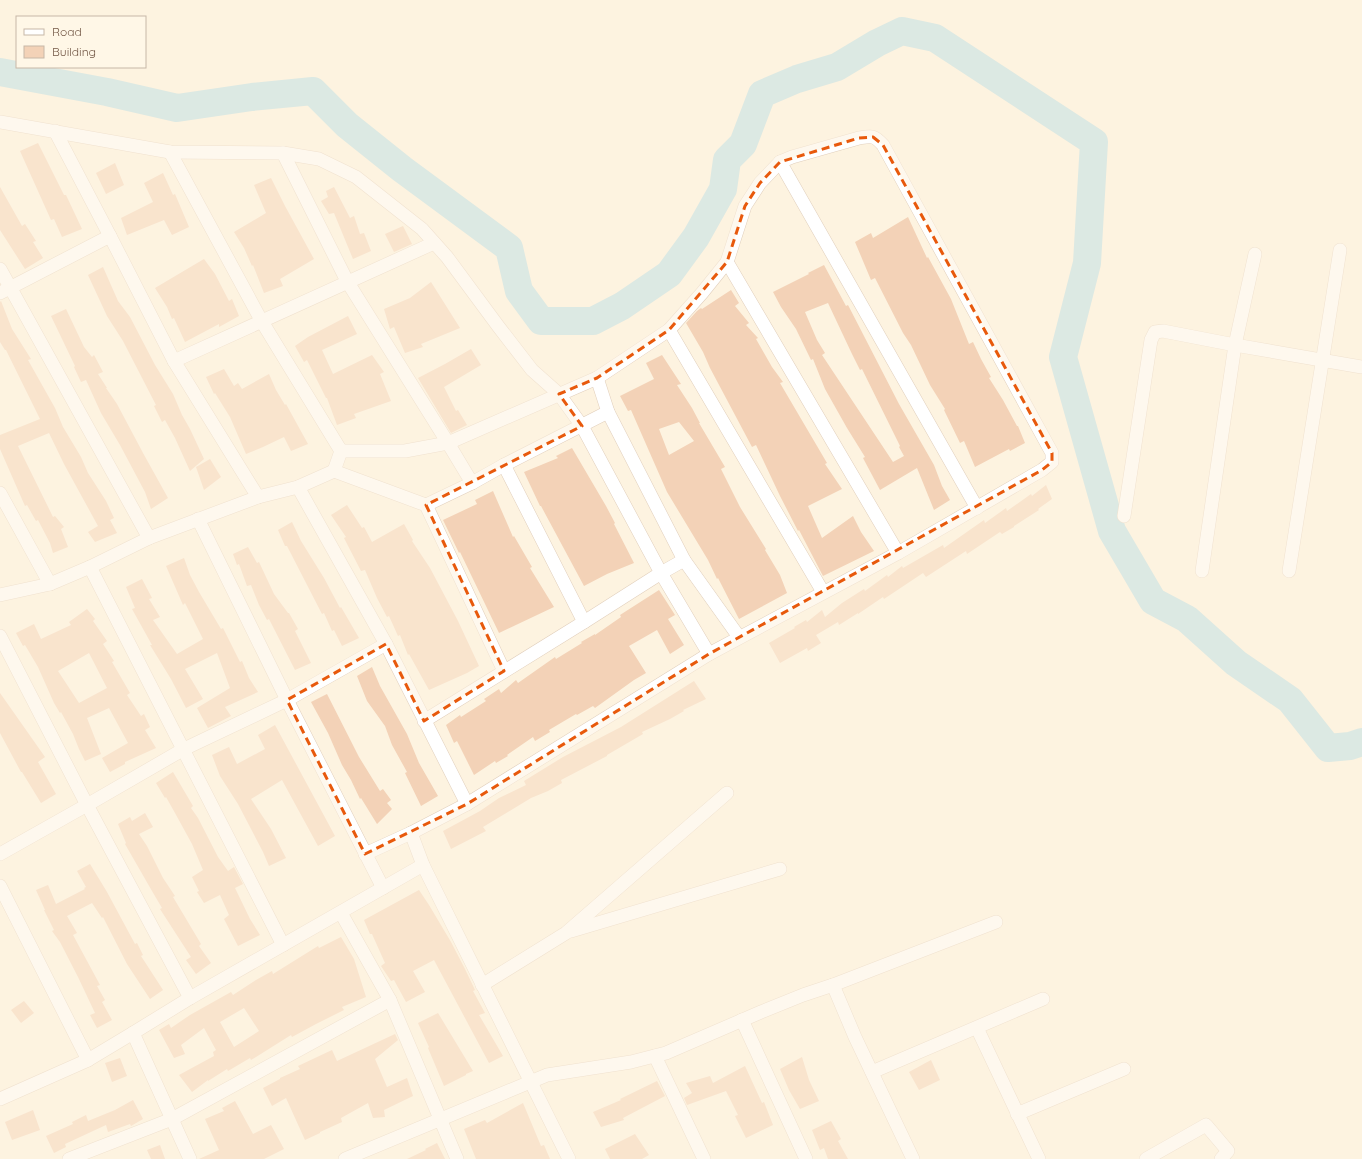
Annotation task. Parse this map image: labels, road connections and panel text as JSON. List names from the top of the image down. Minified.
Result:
{"legend":["Road","Building"]}
